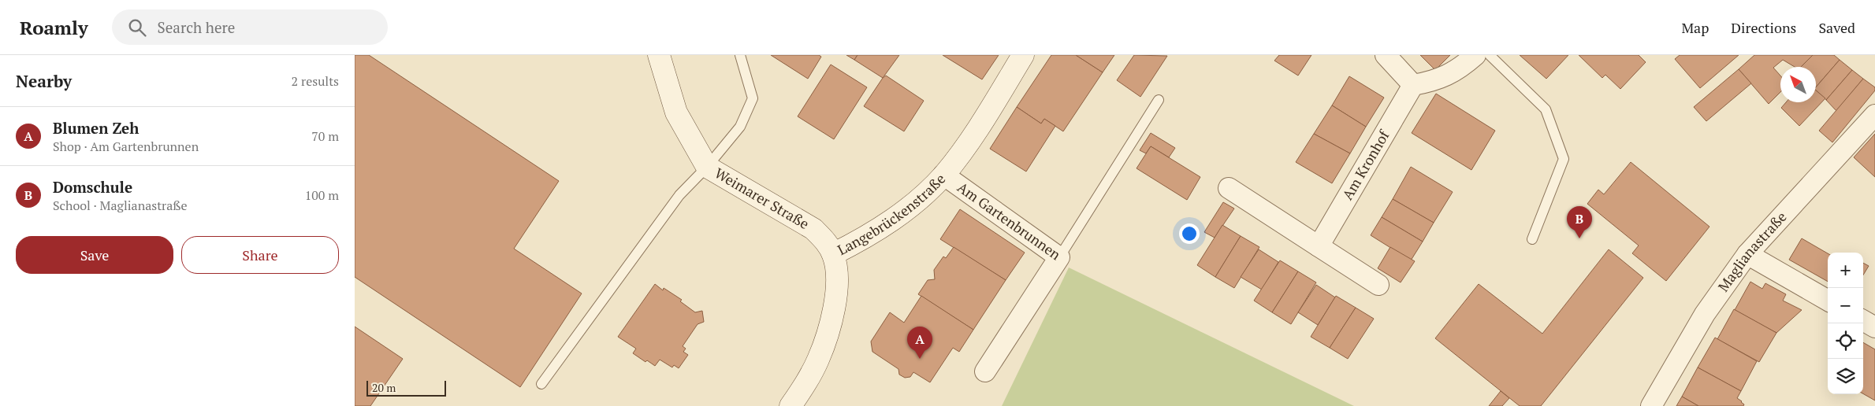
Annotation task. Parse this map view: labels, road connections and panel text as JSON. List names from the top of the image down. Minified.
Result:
{"streets":{"main road":["Weimarer Straße","Langebrückenstraße"],"street":["Am Kronhof","Am Gartenbrunnen","Maglianastraße"]},"crossings":[["Weimarer Straße","Langebrückenstraße"],["Langebrückenstraße","Am Gartenbrunnen"]],"scale_bar":"20 m","north":"top left","page":{"header":"Roamly","search":"Search here","nav":["Map","Directions","Saved"],"heading":["Nearby","2 results"],"list":[{"mark":"A","name":"Blumen Zeh","note":"Shop · Am Gartenbrunnen","value":"70 m"},{"mark":"B","name":"Domschule","note":"School · Maglianastraße","value":"100 m"}],"pins":["B","A"],"buttons":["Save","Share"],"map_buttons":["+","−"],"scale":"20 m"}}
